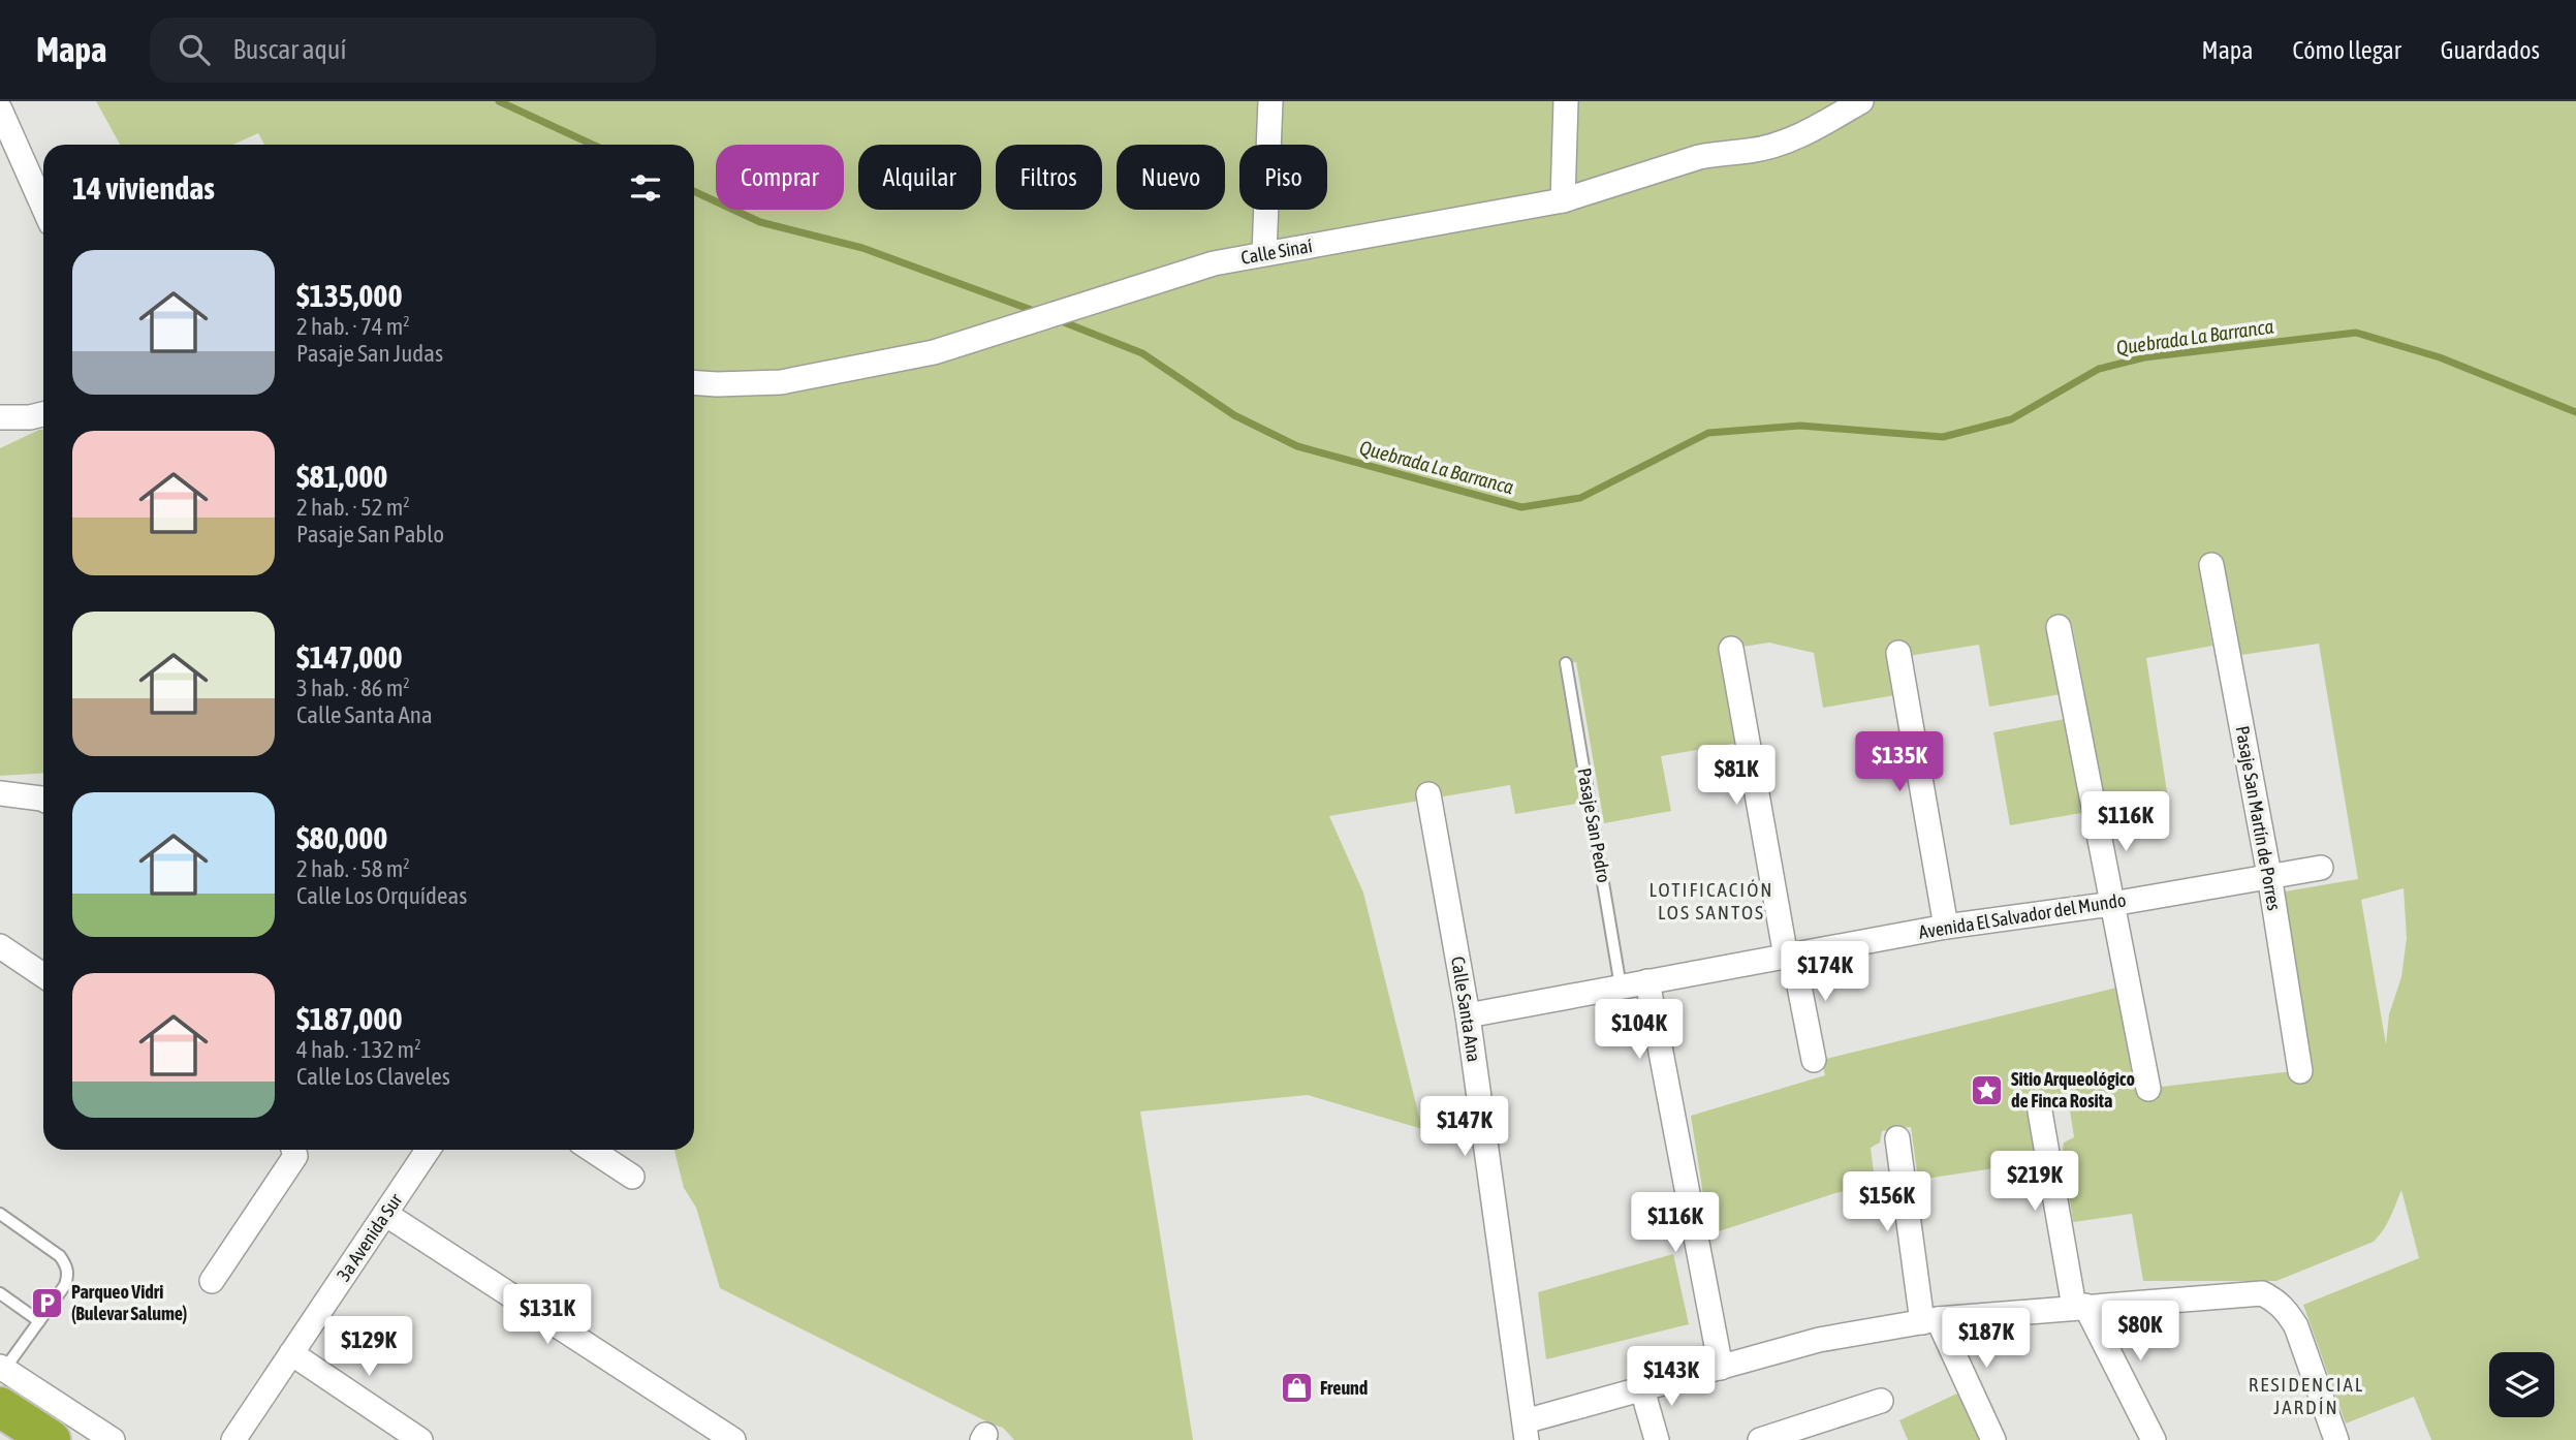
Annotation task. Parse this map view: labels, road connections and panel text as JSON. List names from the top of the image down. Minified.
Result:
{"streets":{"street":["Calle Sinaí","Pasaje San Martín de Porres","Avenida El Salvador del Mundo","Calle Santa Ana","3a Avenida Sur"],"lane":["Pasaje San Pedro"]},"crossings":[["Pasaje San Martín de Porres","Avenida El Salvador del Mundo"],["Pasaje San Pedro","Avenida El Salvador del Mundo"],["Avenida El Salvador del Mundo","Calle Santa Ana"]],"districts":["LOTIFICACIÓN LOS SANTOS","RESIDENCIAL JARDÍN"],"water":["Quebrada La Barranca"],"places":{"place":["Sitio Arqueológico de Finca Rosita"],"parking":["Parqueo Vidri (Bulevar Salume)"],"shop":["Freund"]},"page":{"header":"Mapa","search":"Buscar aquí","nav":["Mapa","Cómo llegar","Guardados"],"chip":["Comprar","Alquilar","Filtros","Nuevo","Piso"],"heading":"14 viviendas","list":[{"name":"$135,000","note":"2 hab. · 74 m² · Pasaje San Judas"},{"name":"$81,000","note":"2 hab. · 52 m² · Pasaje San Pablo"},{"name":"$147,000","note":"3 hab. · 86 m² · Calle Santa Ana"},{"name":"$80,000","note":"2 hab. · 58 m² · Calle Los Orquídeas"},{"name":"$187,000","note":"4 hab. · 132 m² · Calle Los Claveles"}],"price":["$135K","$81K","$116K","$174K","$104K","$147K","$219K","$156K","$116K","$131K","$80K","$187K","$129K","$143K"]}}
